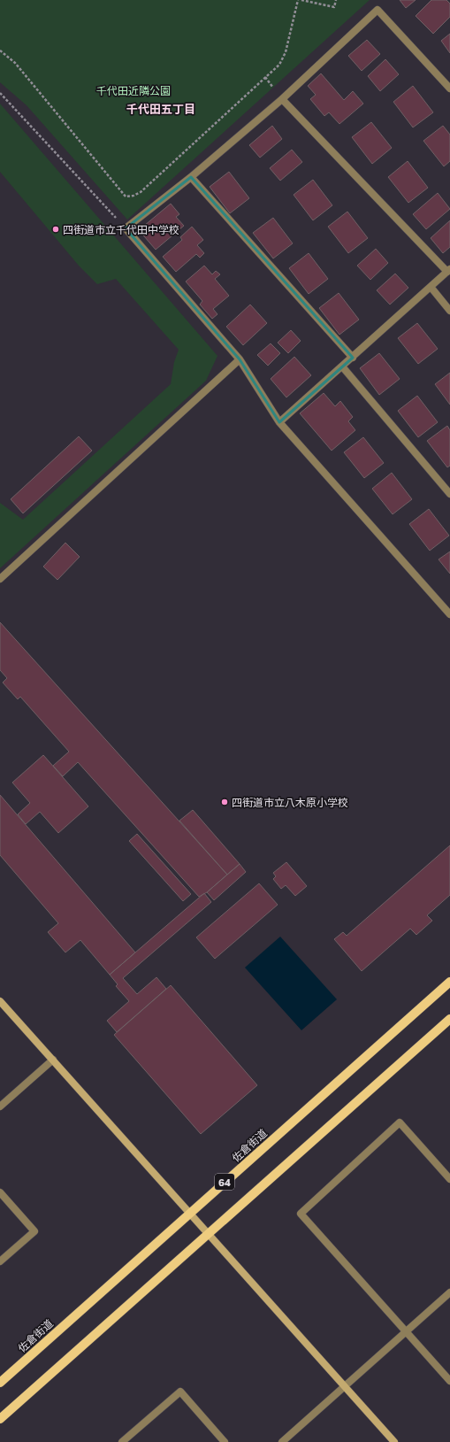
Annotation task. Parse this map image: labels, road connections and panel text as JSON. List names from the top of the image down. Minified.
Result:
{"streets":{"main road":["佐倉街道","64"]},"districts":["千代田五丁目"],"parks":["千代田近隣公園"],"places":["四街道市立千代田中学校","四街道市立八木原小学校"]}
